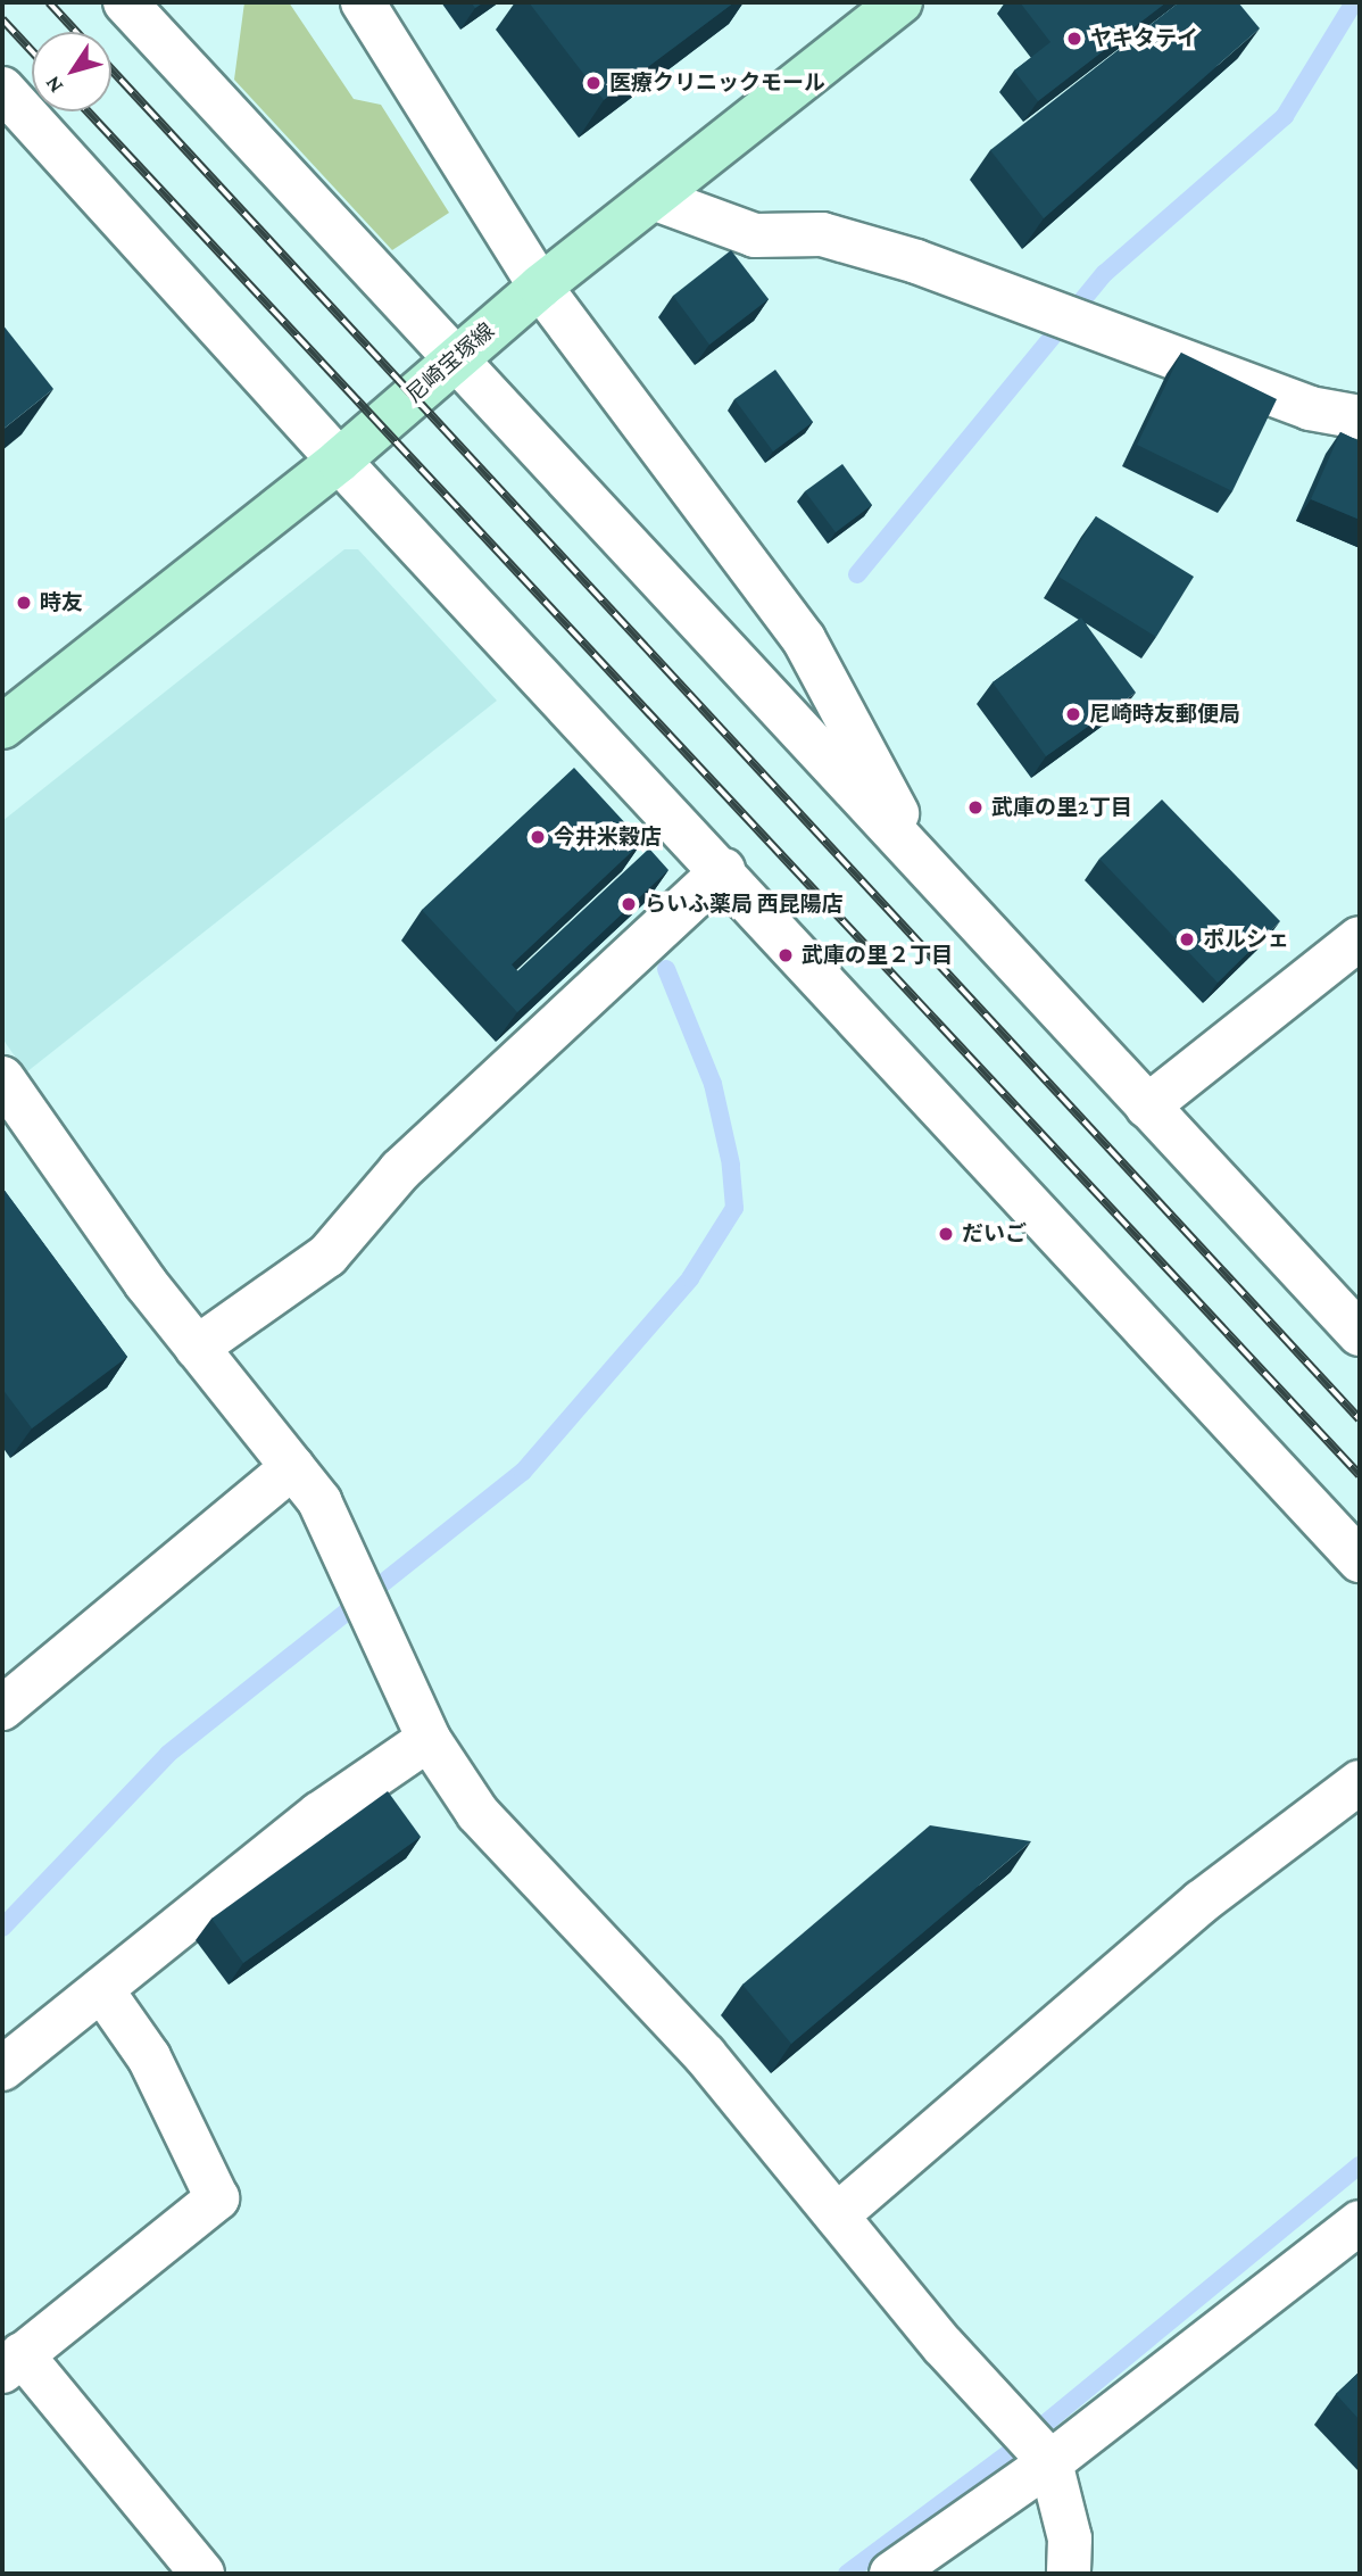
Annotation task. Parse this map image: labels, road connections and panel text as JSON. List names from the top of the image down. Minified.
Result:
{"streets":{"main road":["尼崎宝塚線"]},"places":["ヤキタテイ","医療クリニックモール","時友","尼崎時友郵便局","武庫の里2丁目","今井米穀店","らいふ薬局 西昆陽店","ポルシェ","武庫の里２丁目","だいご"],"north":"bottom left"}
